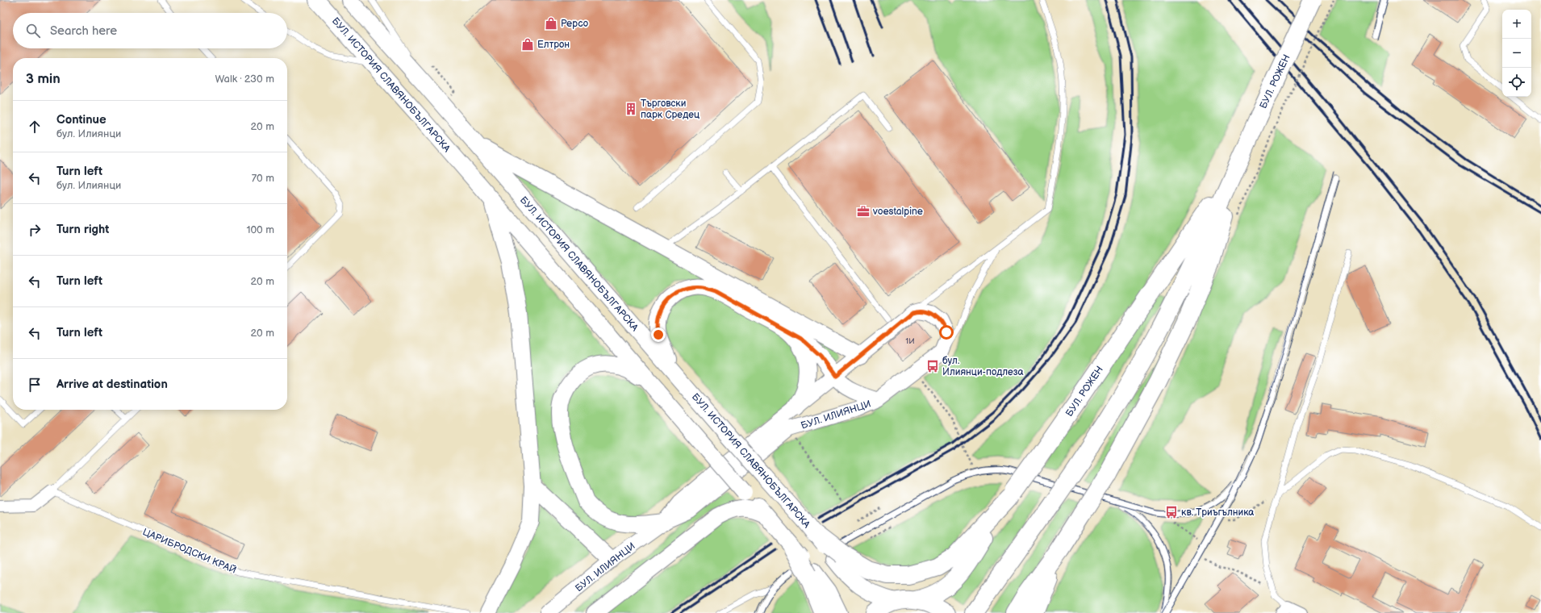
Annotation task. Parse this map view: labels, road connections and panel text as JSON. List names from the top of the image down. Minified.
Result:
{"streets":{"main road":["БУЛ. РОЖЕН","БУЛ. ИСТОРИЯ СЛАВЯНОБЪЛГАРСКА"],"street":["БУЛ. ИЛИЯНЦИ"],"lane":["ЦАРИБРОДСКИ КРАЙ"]},"places":{"shop":["Pepco","Елтрон"],"building":["Търговски парк Средец"],"office":["voestalpine"],"bus stop":["бул. Илиянци-подлеза","кв. Триъгълника"]},"house_numbers":["1И"],"page":{"map_buttons":["+","−"],"search":"Search here","heading":["3 min","Walk · 230 m"],"list":[["Continue","бул. Илиянци","20 m"],["Turn left","бул. Илиянци","70 m"],["Turn right","100 m"],["Turn left","20 m"],["Turn left","20 m"],"Arrive at destination"]}}
